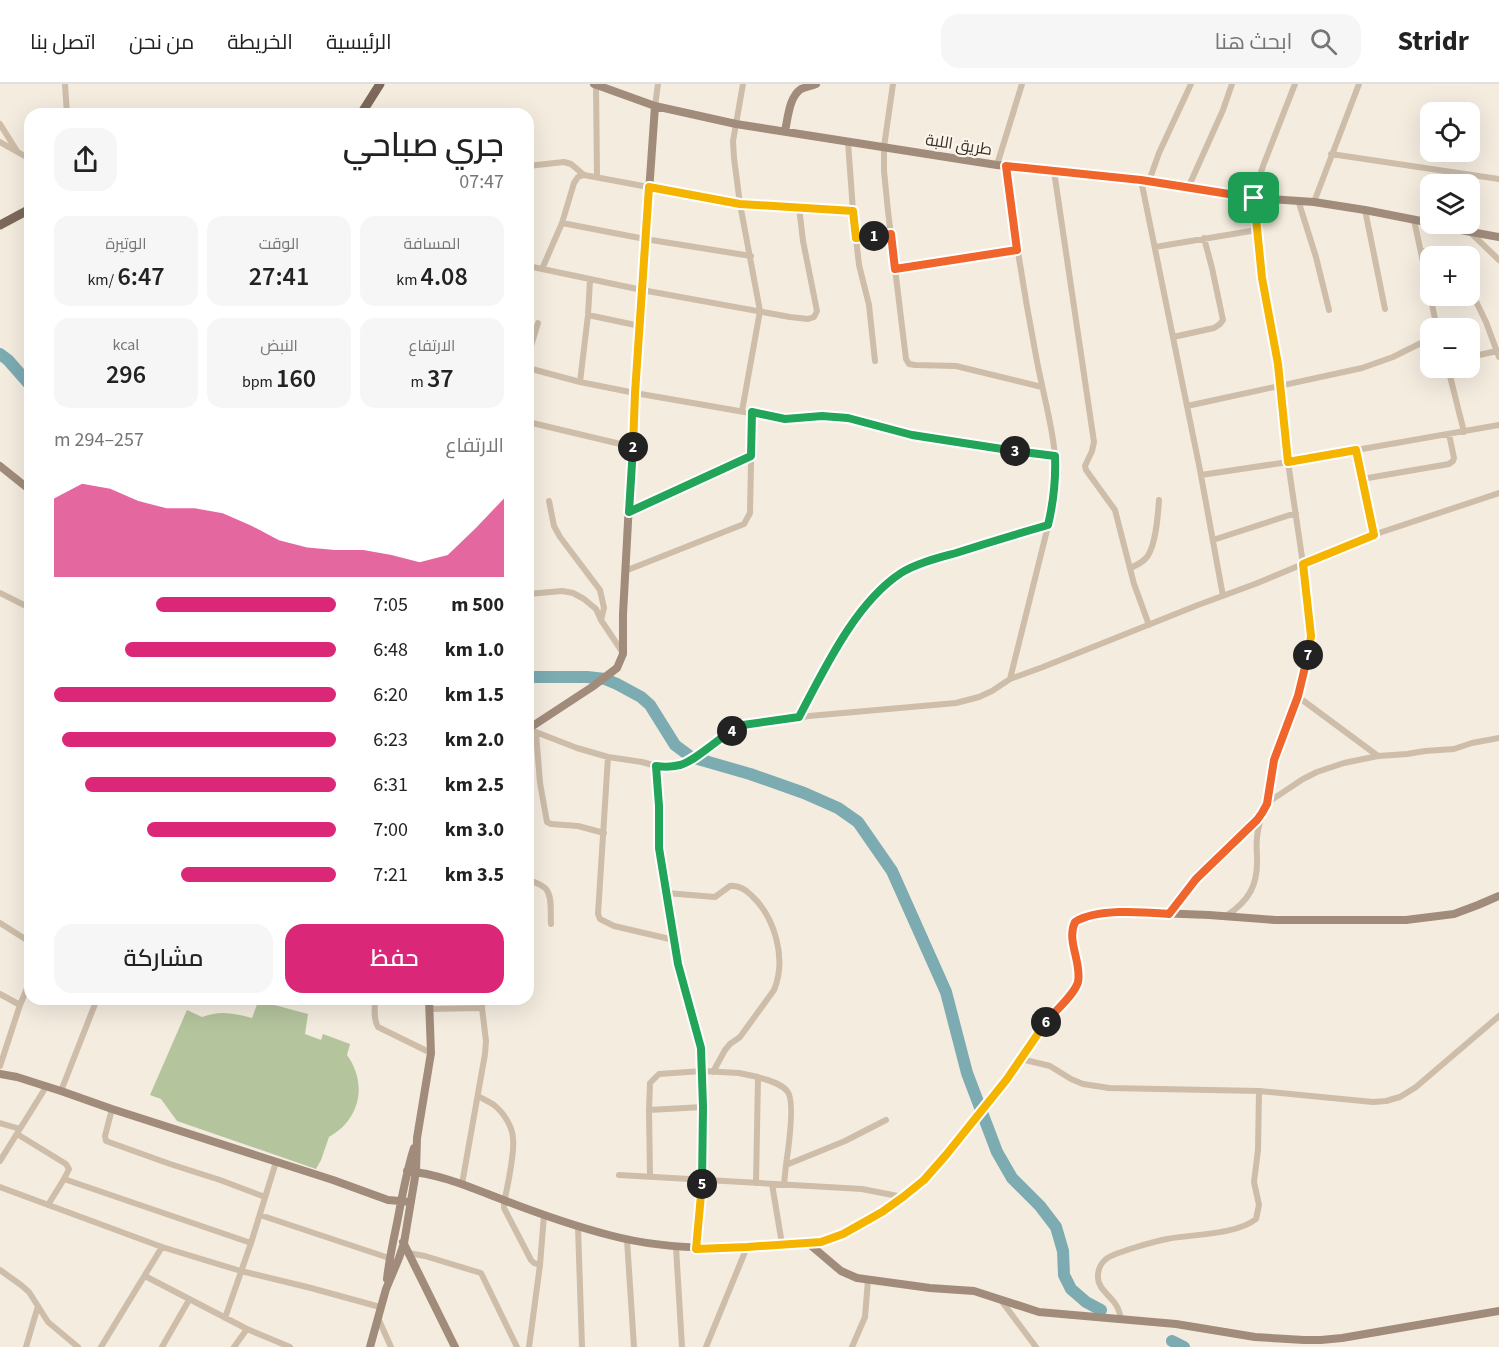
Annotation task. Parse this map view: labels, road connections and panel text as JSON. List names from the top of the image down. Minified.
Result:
{"streets":{"street":["طريق اللبة"]},"page":{"header":"Stridr","search":"ابحث هنا","nav":["الرئيسية","الخريطة","من نحن","اتصل بنا"],"map_buttons":["+","−"],"heading":["جري صباحي","07:47"],"stats":[["المسافة","4.08 km"],["الوقت","27:41"],["الوتيرة","6:47 /km"],["الارتفاع","37 m"],["النبض","160 bpm"],["kcal","296"]],"pins":["1","2","3","7","4","6","5"],"chart":["الارتفاع","257–294 m"],"list":[{"name":"500 m","note":"7:05"},{"name":"1.0 km","note":"6:48"},{"name":"1.5 km","note":"6:20"},{"name":"2.0 km","note":"6:23"},{"name":"2.5 km","note":"6:31"},{"name":"3.0 km","note":"7:00"},{"name":"3.5 km","note":"7:21"}],"buttons":["حفظ","مشاركة"]}}
